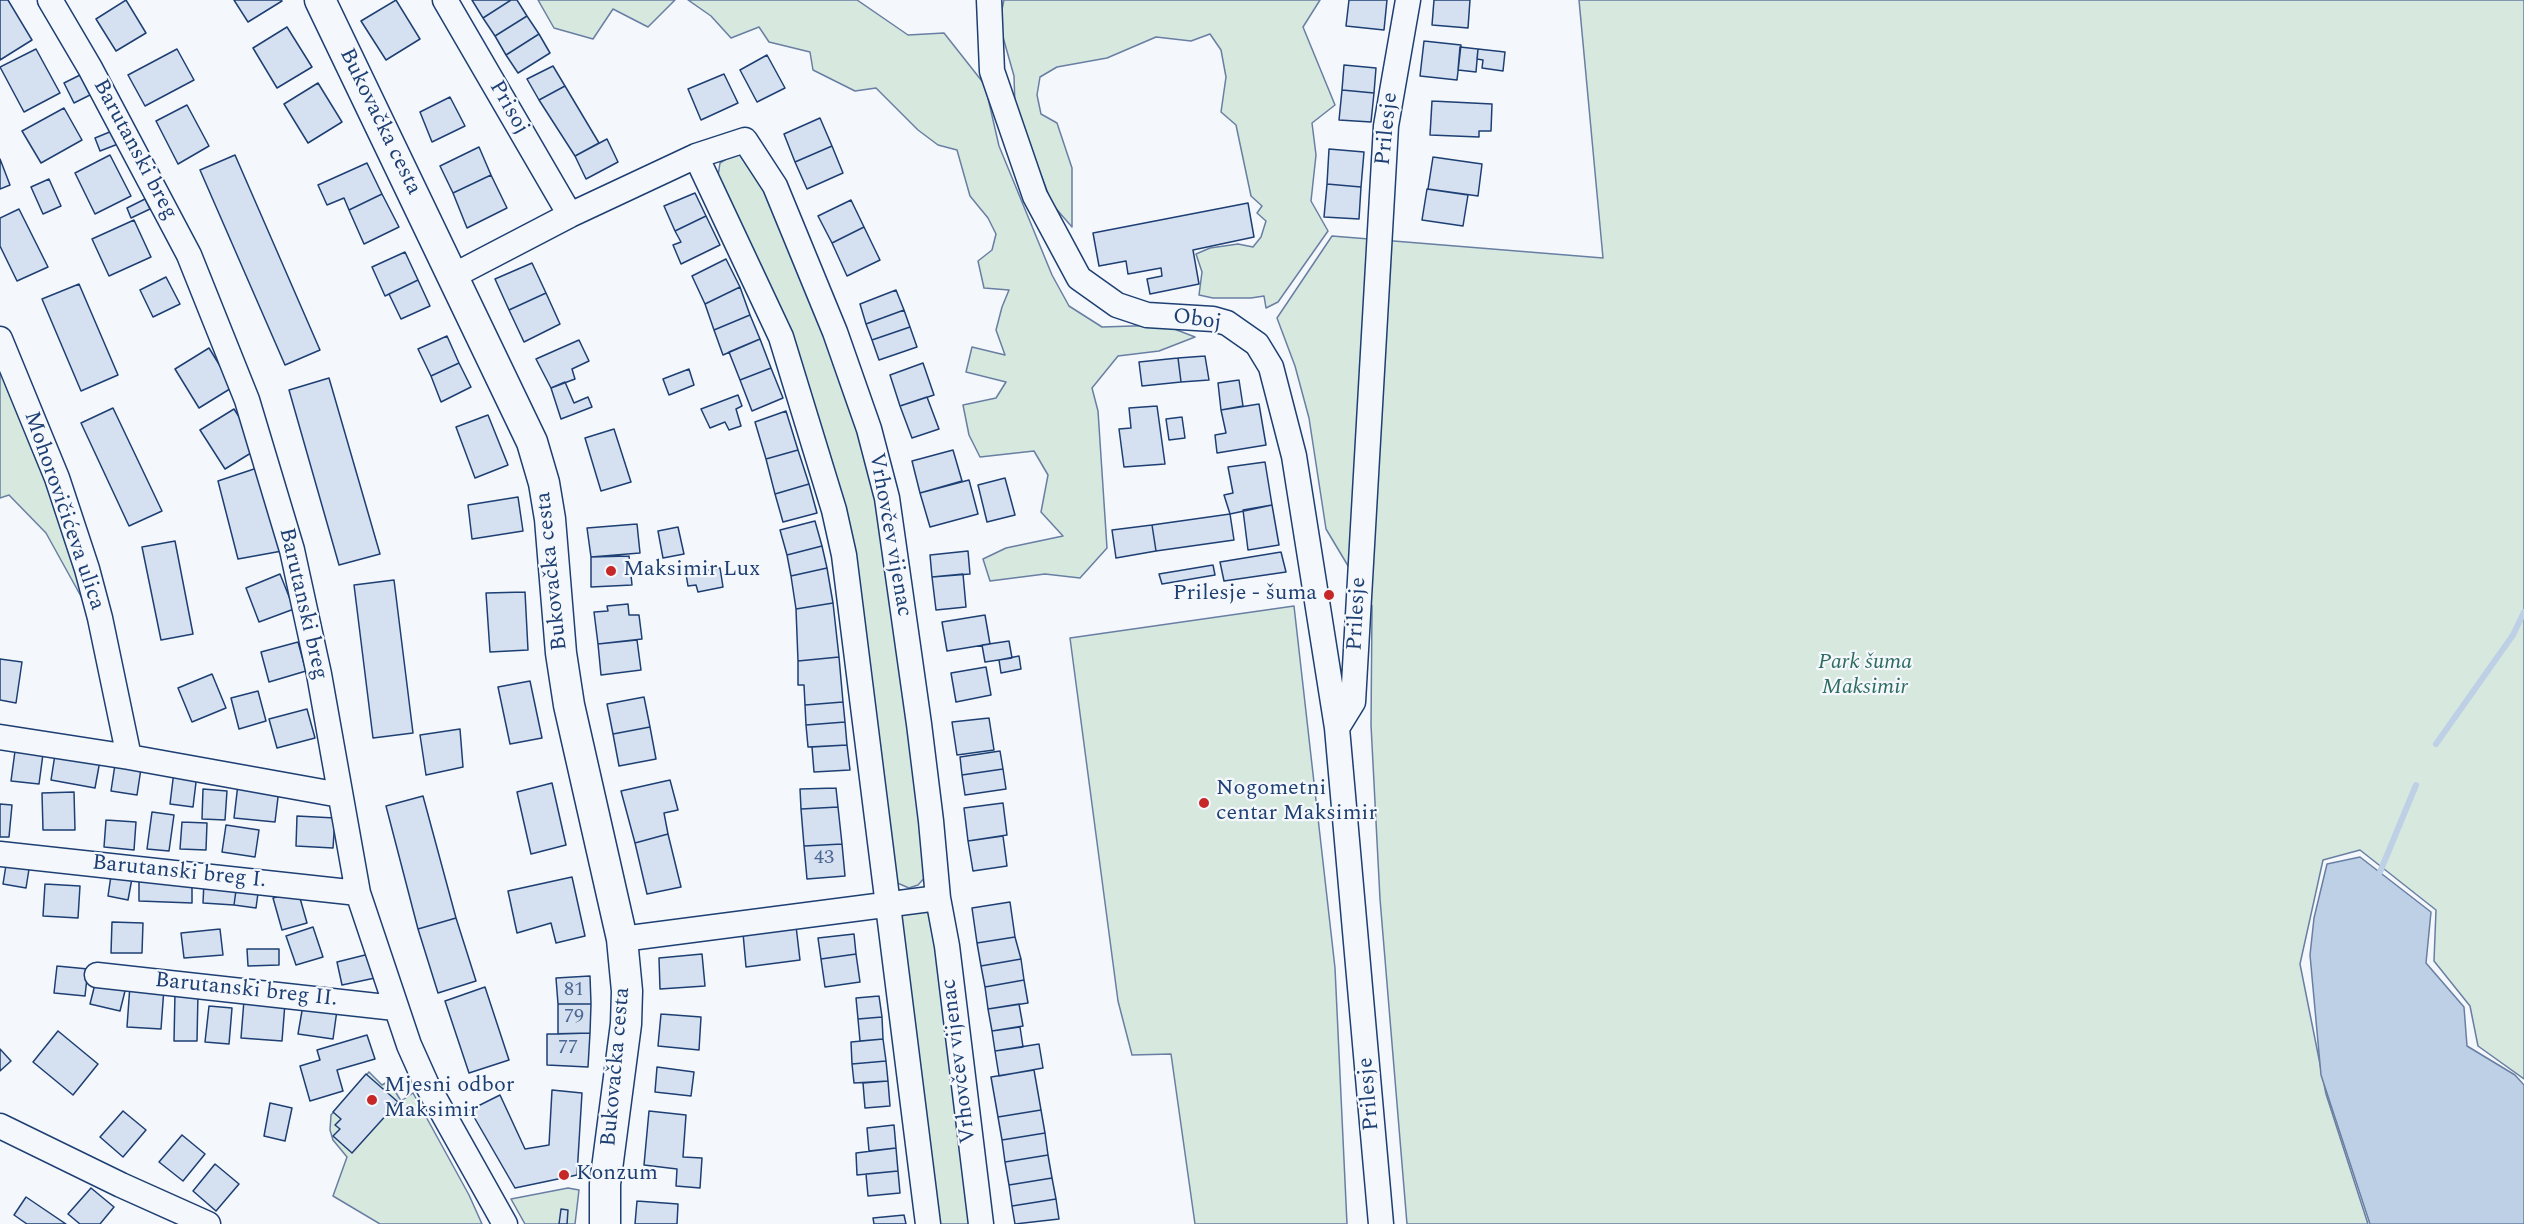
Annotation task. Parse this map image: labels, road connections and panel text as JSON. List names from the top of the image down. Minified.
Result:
{"streets":{"main road":["Bukovačka cesta"],"street":["Prisoj","Prilesje","Barutanski breg","Oboj","Mohorovičićeva ulica","Vrhovčev vijenac","Barutanski breg I.","Barutanski breg II."]},"crossings":[["Prisoj","Vrhovčev vijenac"],["Bukovačka cesta","Vrhovčev vijenac"],["Prilesje","Oboj"],["Barutanski breg","Barutanski breg I."],["Barutanski breg","Barutanski breg II."]],"parks":["Park šuma Maksimir"],"places":["Maksimir Lux","Prilesje - šuma","Nogometni centar Maksimir","Mjesni odbor Maksimir","Konzum"],"house_numbers":["43","81","79","77"]}
